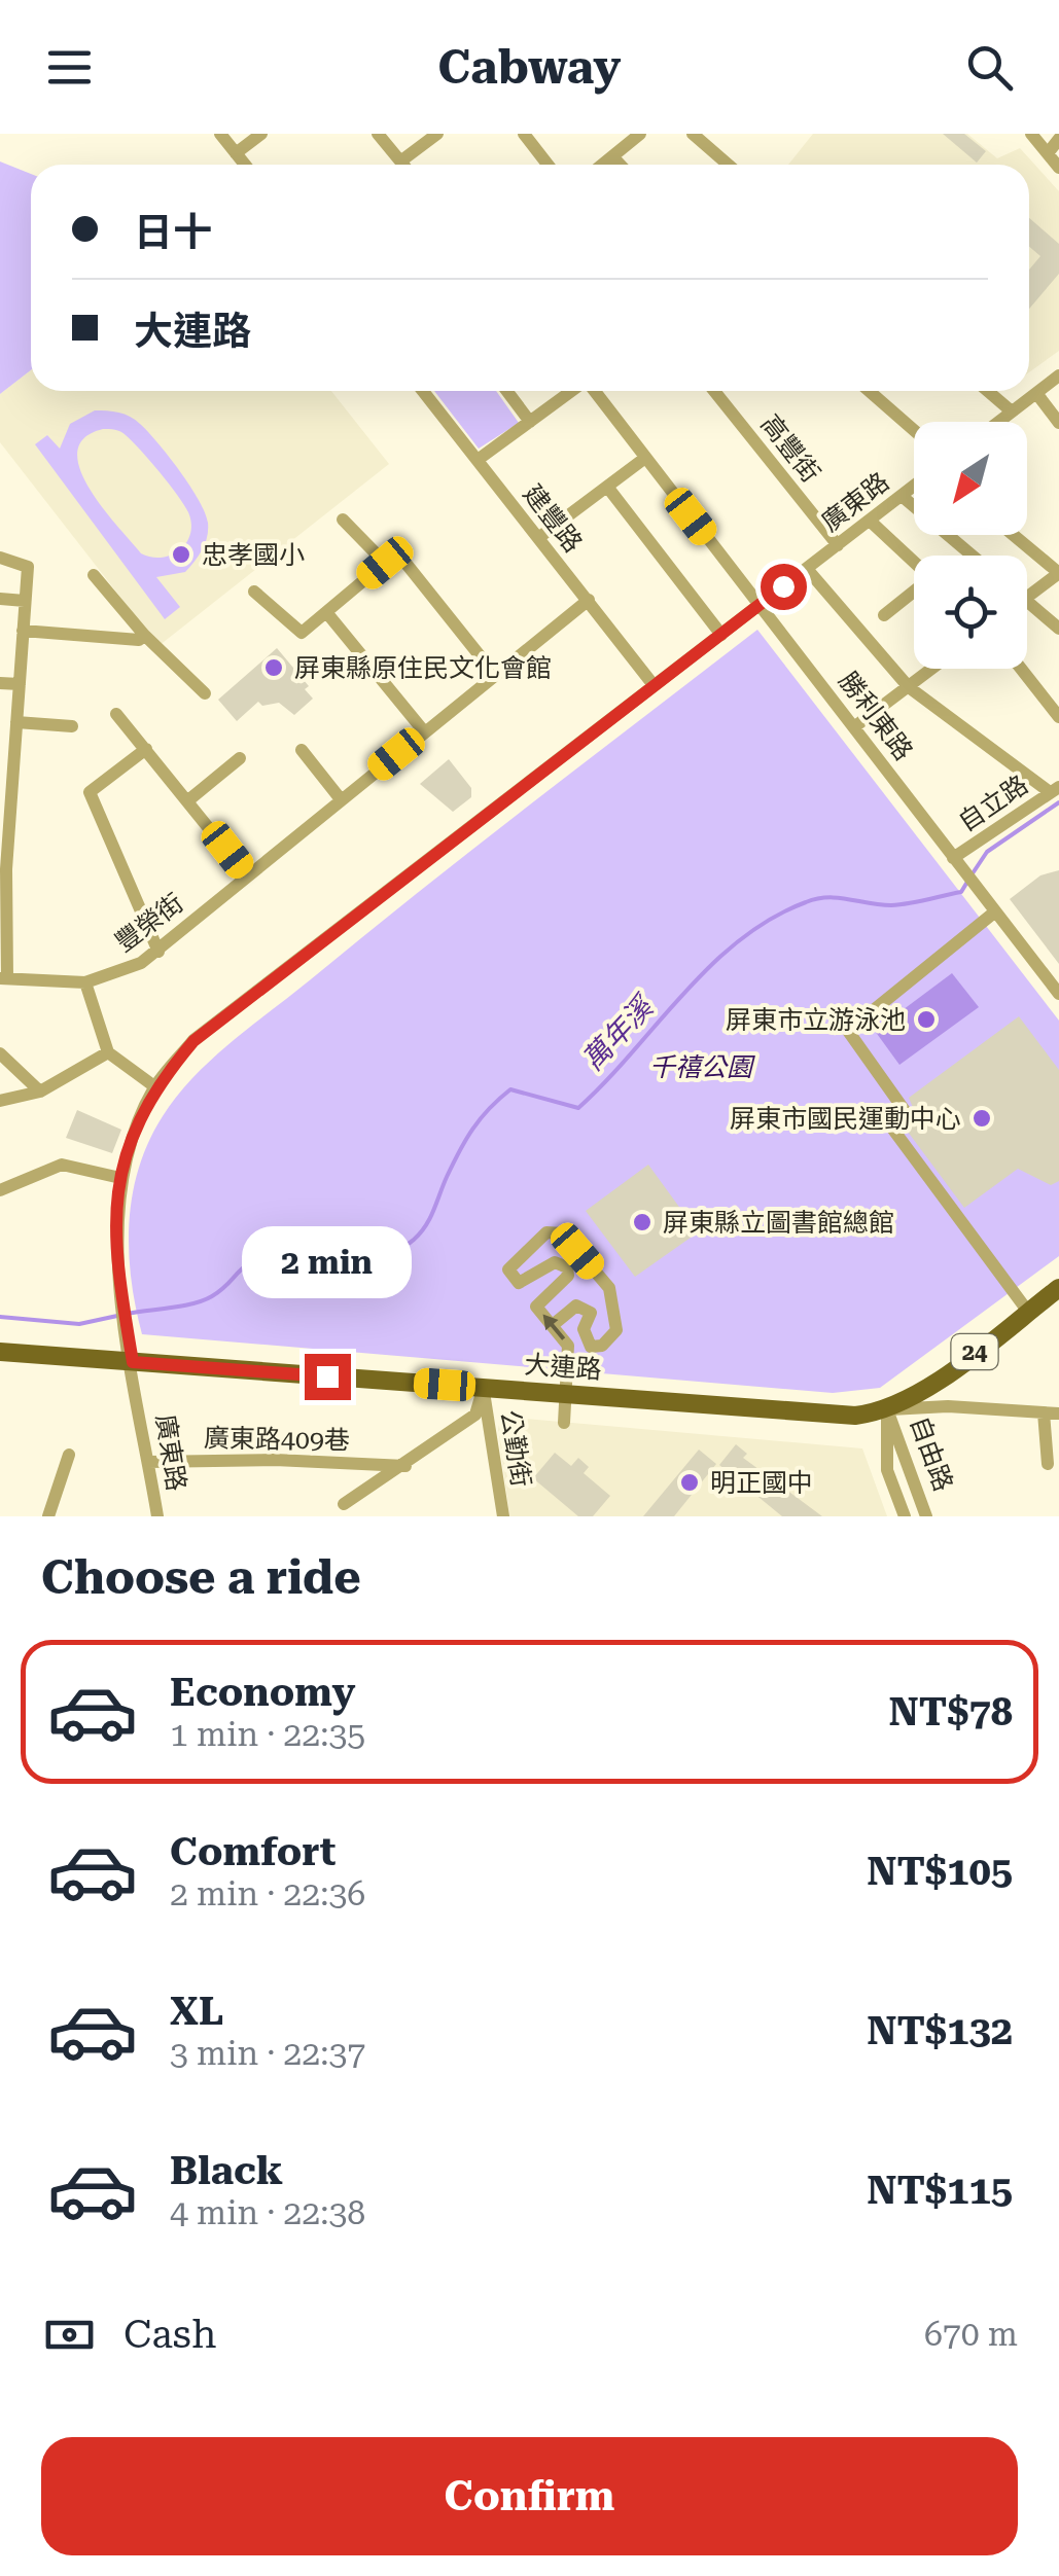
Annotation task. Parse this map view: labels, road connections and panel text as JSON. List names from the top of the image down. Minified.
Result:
{"streets":{"main road":["24","大連路","自由路"],"street":["高豐街","廣東路","建豐路","勝利東路","自立路","豐榮街","廣東路409巷","公勤街"]},"crossings":[["高豐街","廣東路"],["廣東路","建豐路"],["廣東路","勝利東路"],["廣東路","大連路"],["廣東路","廣東路409巷"],["建豐路","豐榮街"],["勝利東路","自立路"],["大連路","公勤街"],["大連路","自由路"]],"water":["萬年溪"],"parks":["千禧公園"],"places":["忠孝國小","屏東縣原住民文化會館","屏東市立游泳池","屏東市國民運動中心","屏東縣立圖書館總館","明正國中"],"north":"bottom left","page":{"header":"Cabway","banner":["日十","大連路"],"bubble":"2 min","heading":"Choose a ride","list":[{"name":"Economy","note":"1 min · 22:35","value":"NT$78"},{"name":"Comfort","note":"2 min · 22:36","value":"NT$105"},{"name":"XL","note":"3 min · 22:37","value":"NT$132"},{"name":"Black","note":"4 min · 22:38","value":"NT$115"}],"pay":["Cash","670 m"],"buttons":"Confirm"}}
